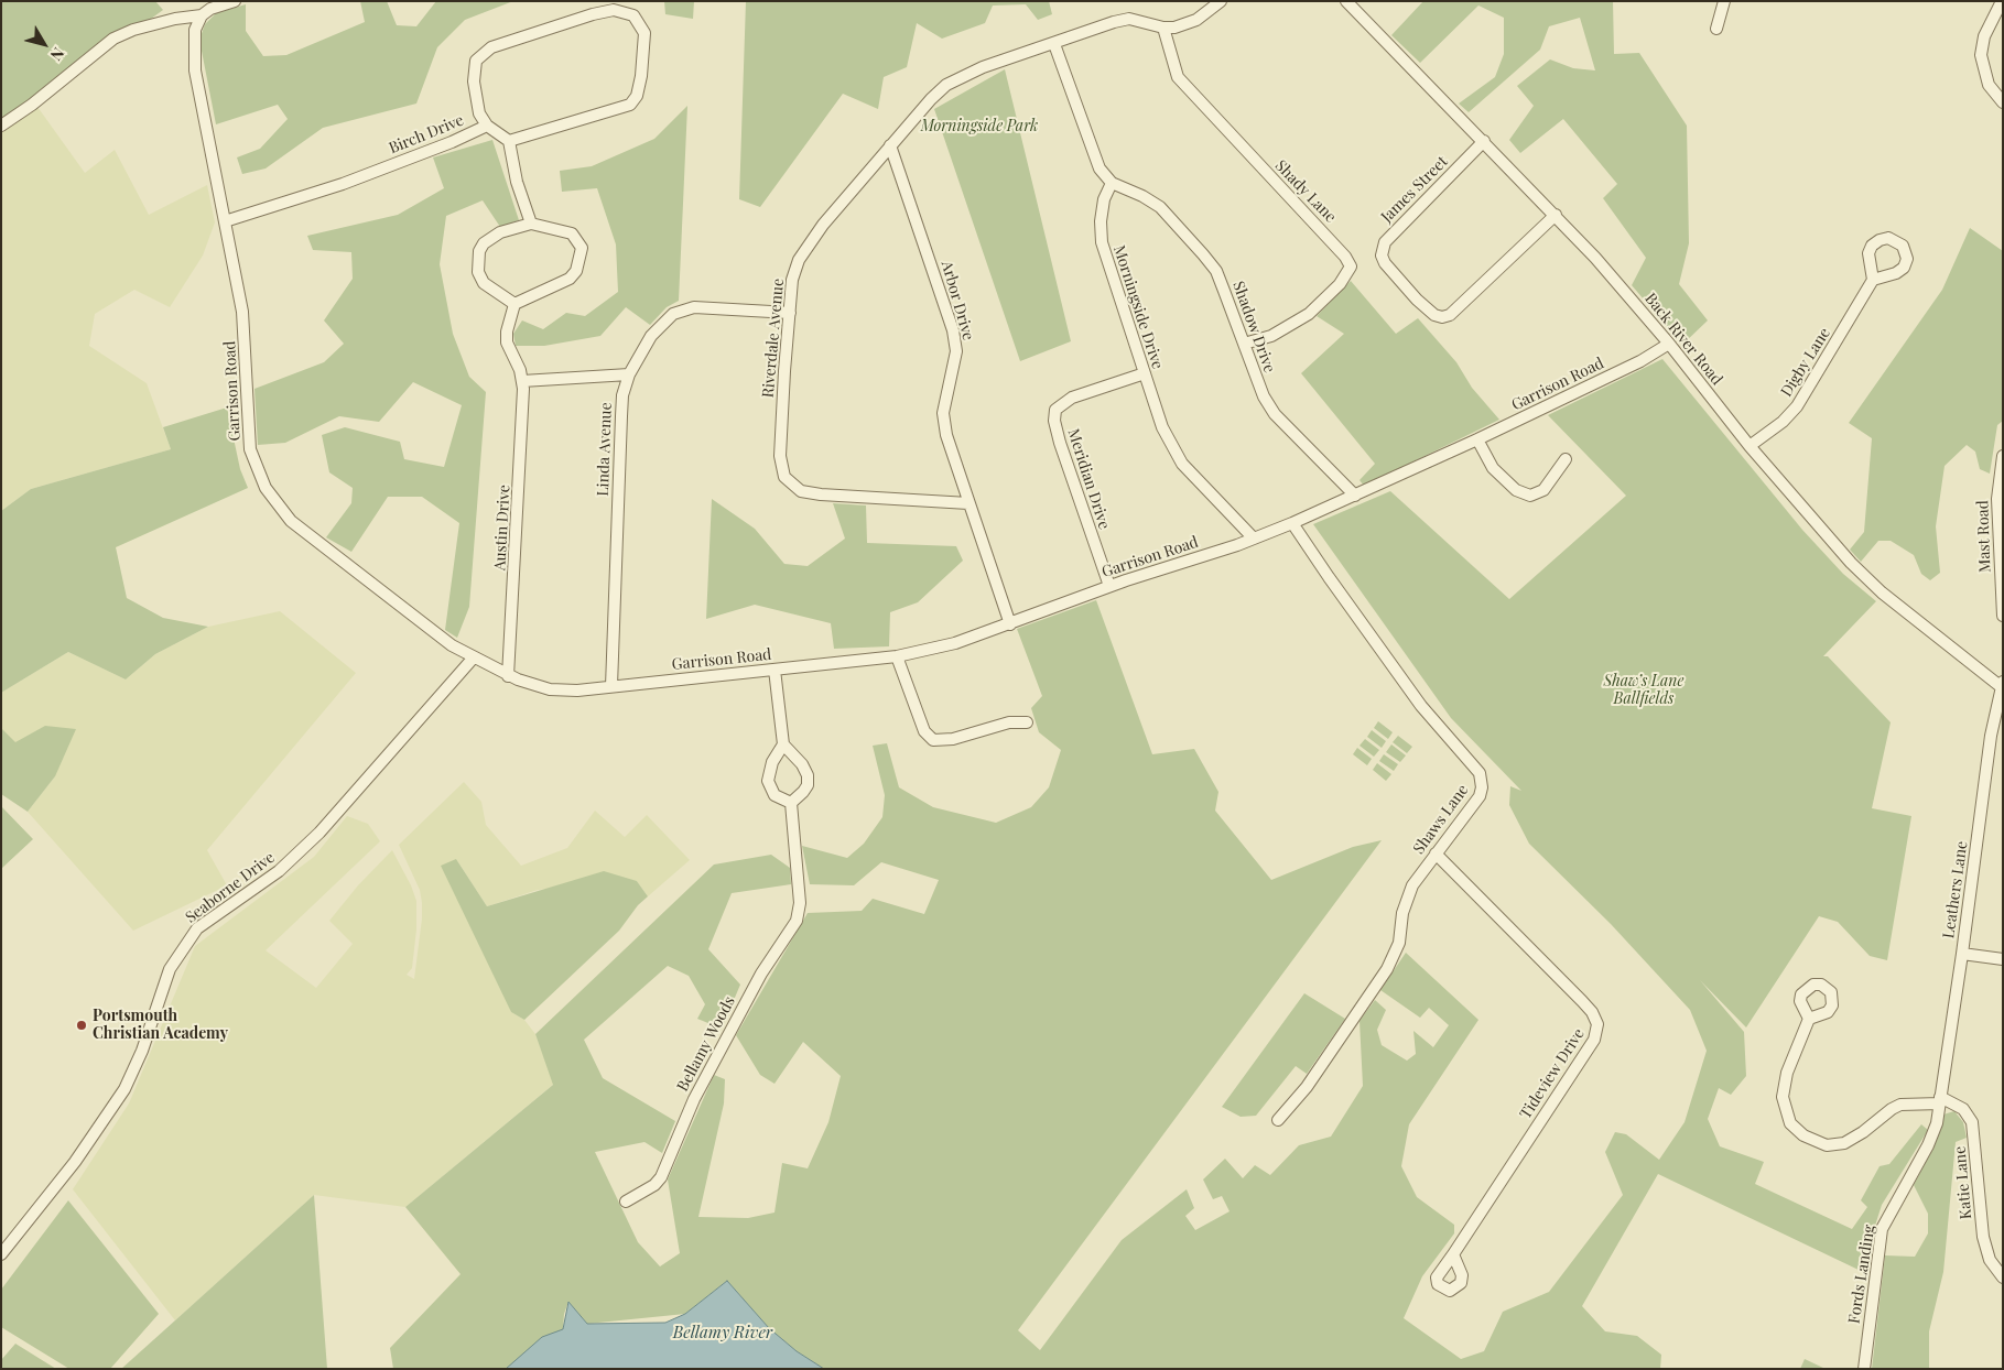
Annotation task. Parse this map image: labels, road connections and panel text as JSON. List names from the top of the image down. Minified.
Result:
{"streets":{"street":["Birch Drive","James Street","Shady Lane","Arbor Drive","Morningside Drive","Shadow Drive","Riverdale Avenue","Back River Road","Digby Lane","Garrison Road","Linda Avenue","Meridian Drive","Austin Drive","Mast Road","Shaws Lane","Seaborne Drive","Leathers Lane","Bellamy Woods","Tideview Drive","Katie Lane","Fords Landing"]},"crossings":[["Birch Drive","Garrison Road"],["James Street","Back River Road"],["Shady Lane","Shadow Drive"],["Arbor Drive","Riverdale Avenue"],["Arbor Drive","Garrison Road"],["Morningside Drive","Shadow Drive"],["Morningside Drive","Garrison Road"],["Morningside Drive","Meridian Drive"],["Shadow Drive","Garrison Road"],["Riverdale Avenue","Linda Avenue"],["Back River Road","Digby Lane"],["Back River Road","Garrison Road"],["Back River Road","Leathers Lane"],["Garrison Road","Linda Avenue"],["Garrison Road","Meridian Drive"],["Garrison Road","Austin Drive"],["Garrison Road","Shaws Lane"],["Garrison Road","Seaborne Drive"],["Shaws Lane","Tideview Drive"],["Leathers Lane","Katie Lane"],["Leathers Lane","Fords Landing"],["Katie Lane","Fords Landing"]],"water":["Bellamy River"],"parks":["Morningside Park","Shaw’s Lane Ballfields"],"places":["Portsmouth Christian Academy"],"north":"bottom right"}
